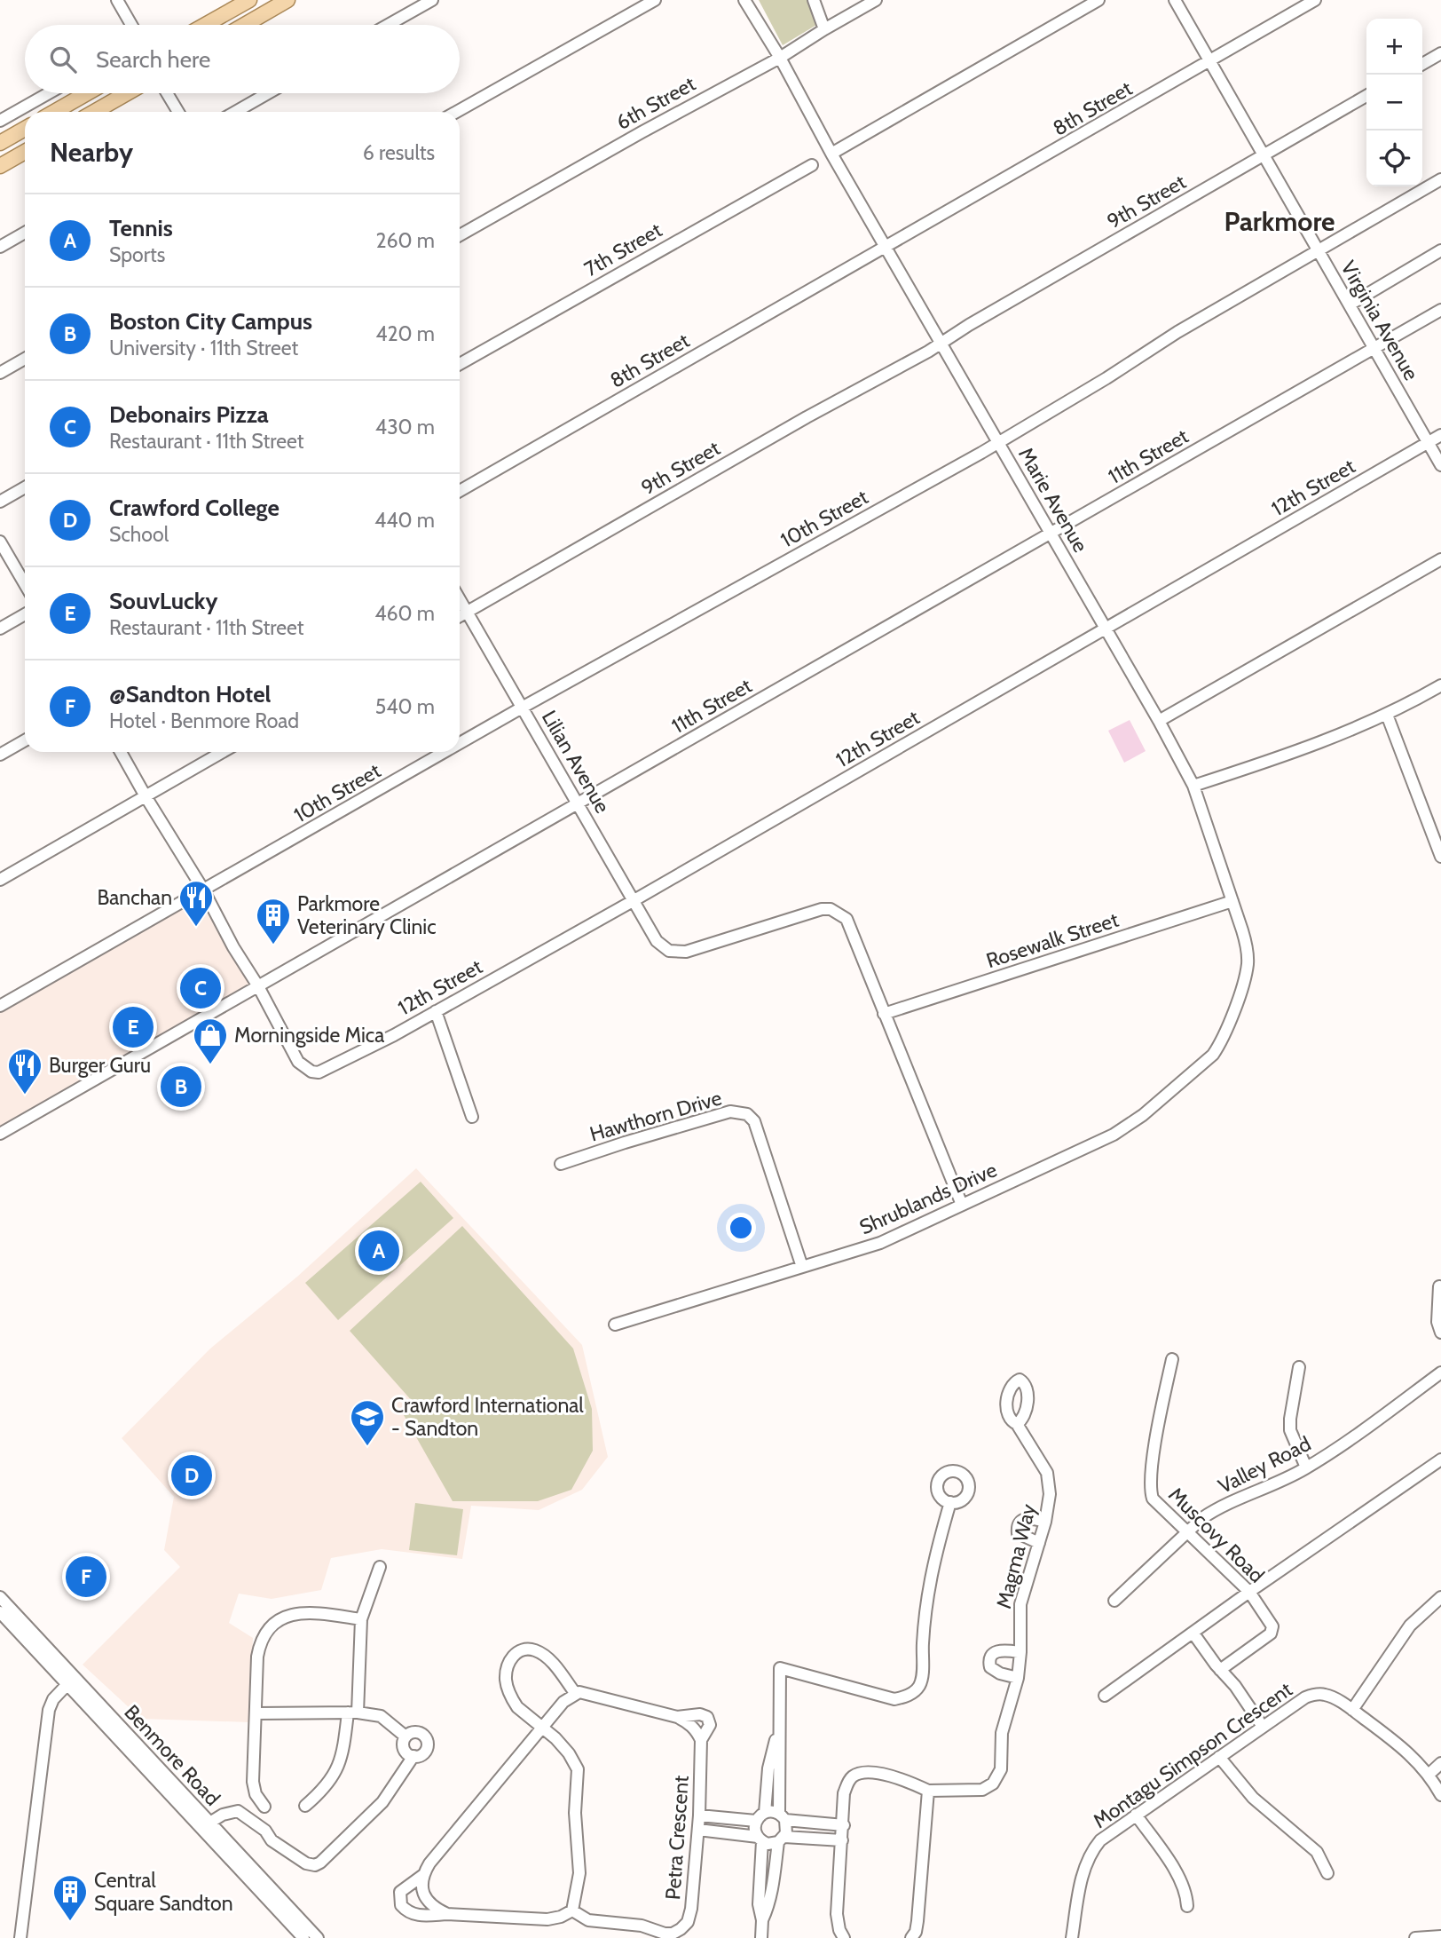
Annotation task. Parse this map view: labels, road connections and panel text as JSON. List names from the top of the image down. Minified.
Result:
{"streets":{"street":["6th Street","8th Street","9th Street","7th Street","Virginia Avenue","11th Street","12th Street","Marie Avenue","10th Street","Lilian Avenue","Rosewalk Street","Hawthorn Drive","Shrublands Drive","Valley Road","Muscovy Road","Magma Way","Benmore Road","Montagu Simpson Crescent","Petra Crescent"]},"crossings":[["6th Street","Marie Avenue"],["8th Street","Virginia Avenue"],["8th Street","Marie Avenue"],["9th Street","Virginia Avenue"],["9th Street","Marie Avenue"],["9th Street","Lilian Avenue"],["Virginia Avenue","11th Street"],["Virginia Avenue","12th Street"],["Virginia Avenue","10th Street"],["11th Street","12th Street"],["11th Street","Marie Avenue"],["11th Street","Lilian Avenue"],["12th Street","Marie Avenue"],["12th Street","Lilian Avenue"],["Marie Avenue","10th Street"],["Marie Avenue","Rosewalk Street"],["Marie Avenue","Shrublands Drive"],["10th Street","Lilian Avenue"],["Lilian Avenue","Rosewalk Street"],["Hawthorn Drive","Shrublands Drive"],["Valley Road","Muscovy Road"]],"districts":["Parkmore"],"places":{"restaurant":["Banchan","Burger Guru"],"building":["Parkmore Veterinary Clinic","Central Square Sandton"],"shop":["Morningside Mica"],"school or university":["Crawford International - Sandton"]},"page":{"map_buttons":["+","−"],"search":"Search here","heading":["Nearby","6 results"],"list":[{"mark":"A","name":"Tennis","note":"Sports","value":"260 m"},{"mark":"B","name":"Boston City Campus","note":"University · 11th Street","value":"420 m"},{"mark":"C","name":"Debonairs Pizza","note":"Restaurant · 11th Street","value":"430 m"},{"mark":"D","name":"Crawford College","note":"School","value":"440 m"},{"mark":"E","name":"SouvLucky","note":"Restaurant · 11th Street","value":"460 m"},{"mark":"F","name":"@Sandton Hotel","note":"Hotel · Benmore Road","value":"540 m"}],"pins":["C","E","B","A","D","F"]}}
